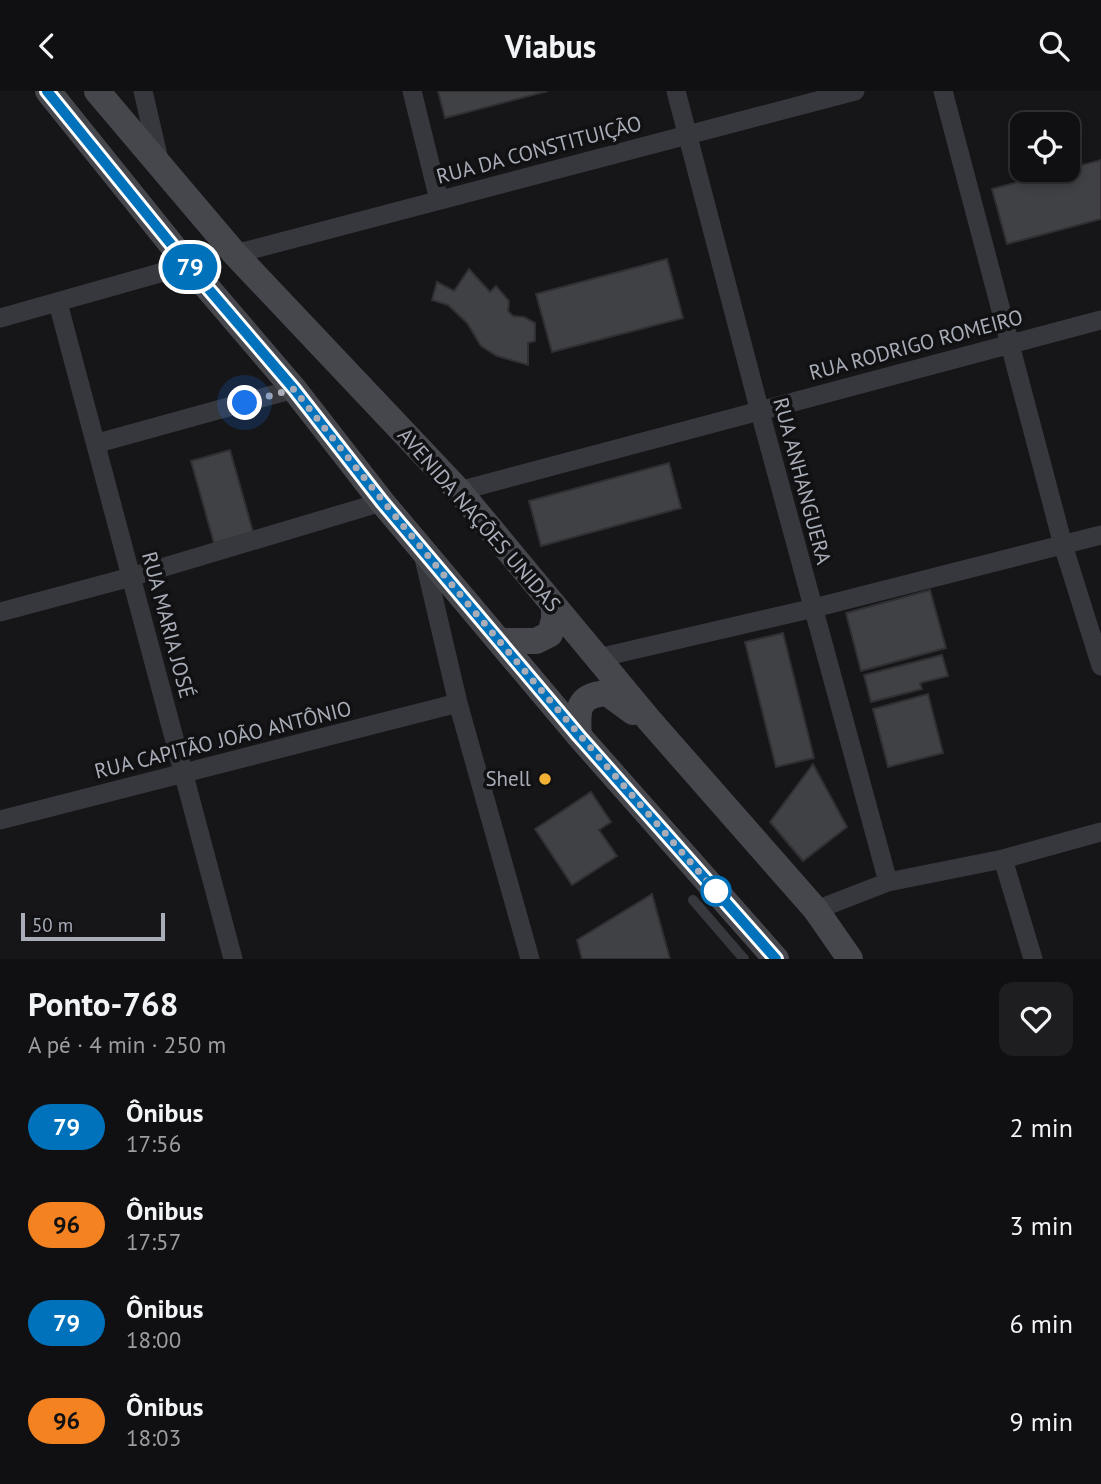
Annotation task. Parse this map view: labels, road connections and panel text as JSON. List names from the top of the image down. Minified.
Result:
{"streets":{"main road":["AVENIDA NAÇÕES UNIDAS"],"street":["RUA DA CONSTITUIÇÃO","RUA RODRIGO ROMEIRO","RUA ANHANGUERA","RUA MARIA JOSÉ","RUA CAPITÃO JOÃO ANTÔNIO"]},"crossings":[["RUA DA CONSTITUIÇÃO","RUA ANHANGUERA"],["RUA DA CONSTITUIÇÃO","AVENIDA NAÇÕES UNIDAS"],["RUA RODRIGO ROMEIRO","RUA ANHANGUERA"],["RUA RODRIGO ROMEIRO","AVENIDA NAÇÕES UNIDAS"],["RUA MARIA JOSÉ","RUA CAPITÃO JOÃO ANTÔNIO"]],"places":["Shell"],"lines":["bus line 79"],"scale_bar":"50 m","page":{"header":"Viabus","on_map":"79","scale":"50 m","heading":["Ponto-768","A pé · 4 min · 250 m"],"list":[{"mark":"79","name":"Ônibus","note":"17:56","value":"2 min"},{"mark":"96","name":"Ônibus","note":"17:57","value":"3 min"},{"mark":"79","name":"Ônibus","note":"18:00","value":"6 min"},{"mark":"96","name":"Ônibus","note":"18:03","value":"9 min"}]}}
